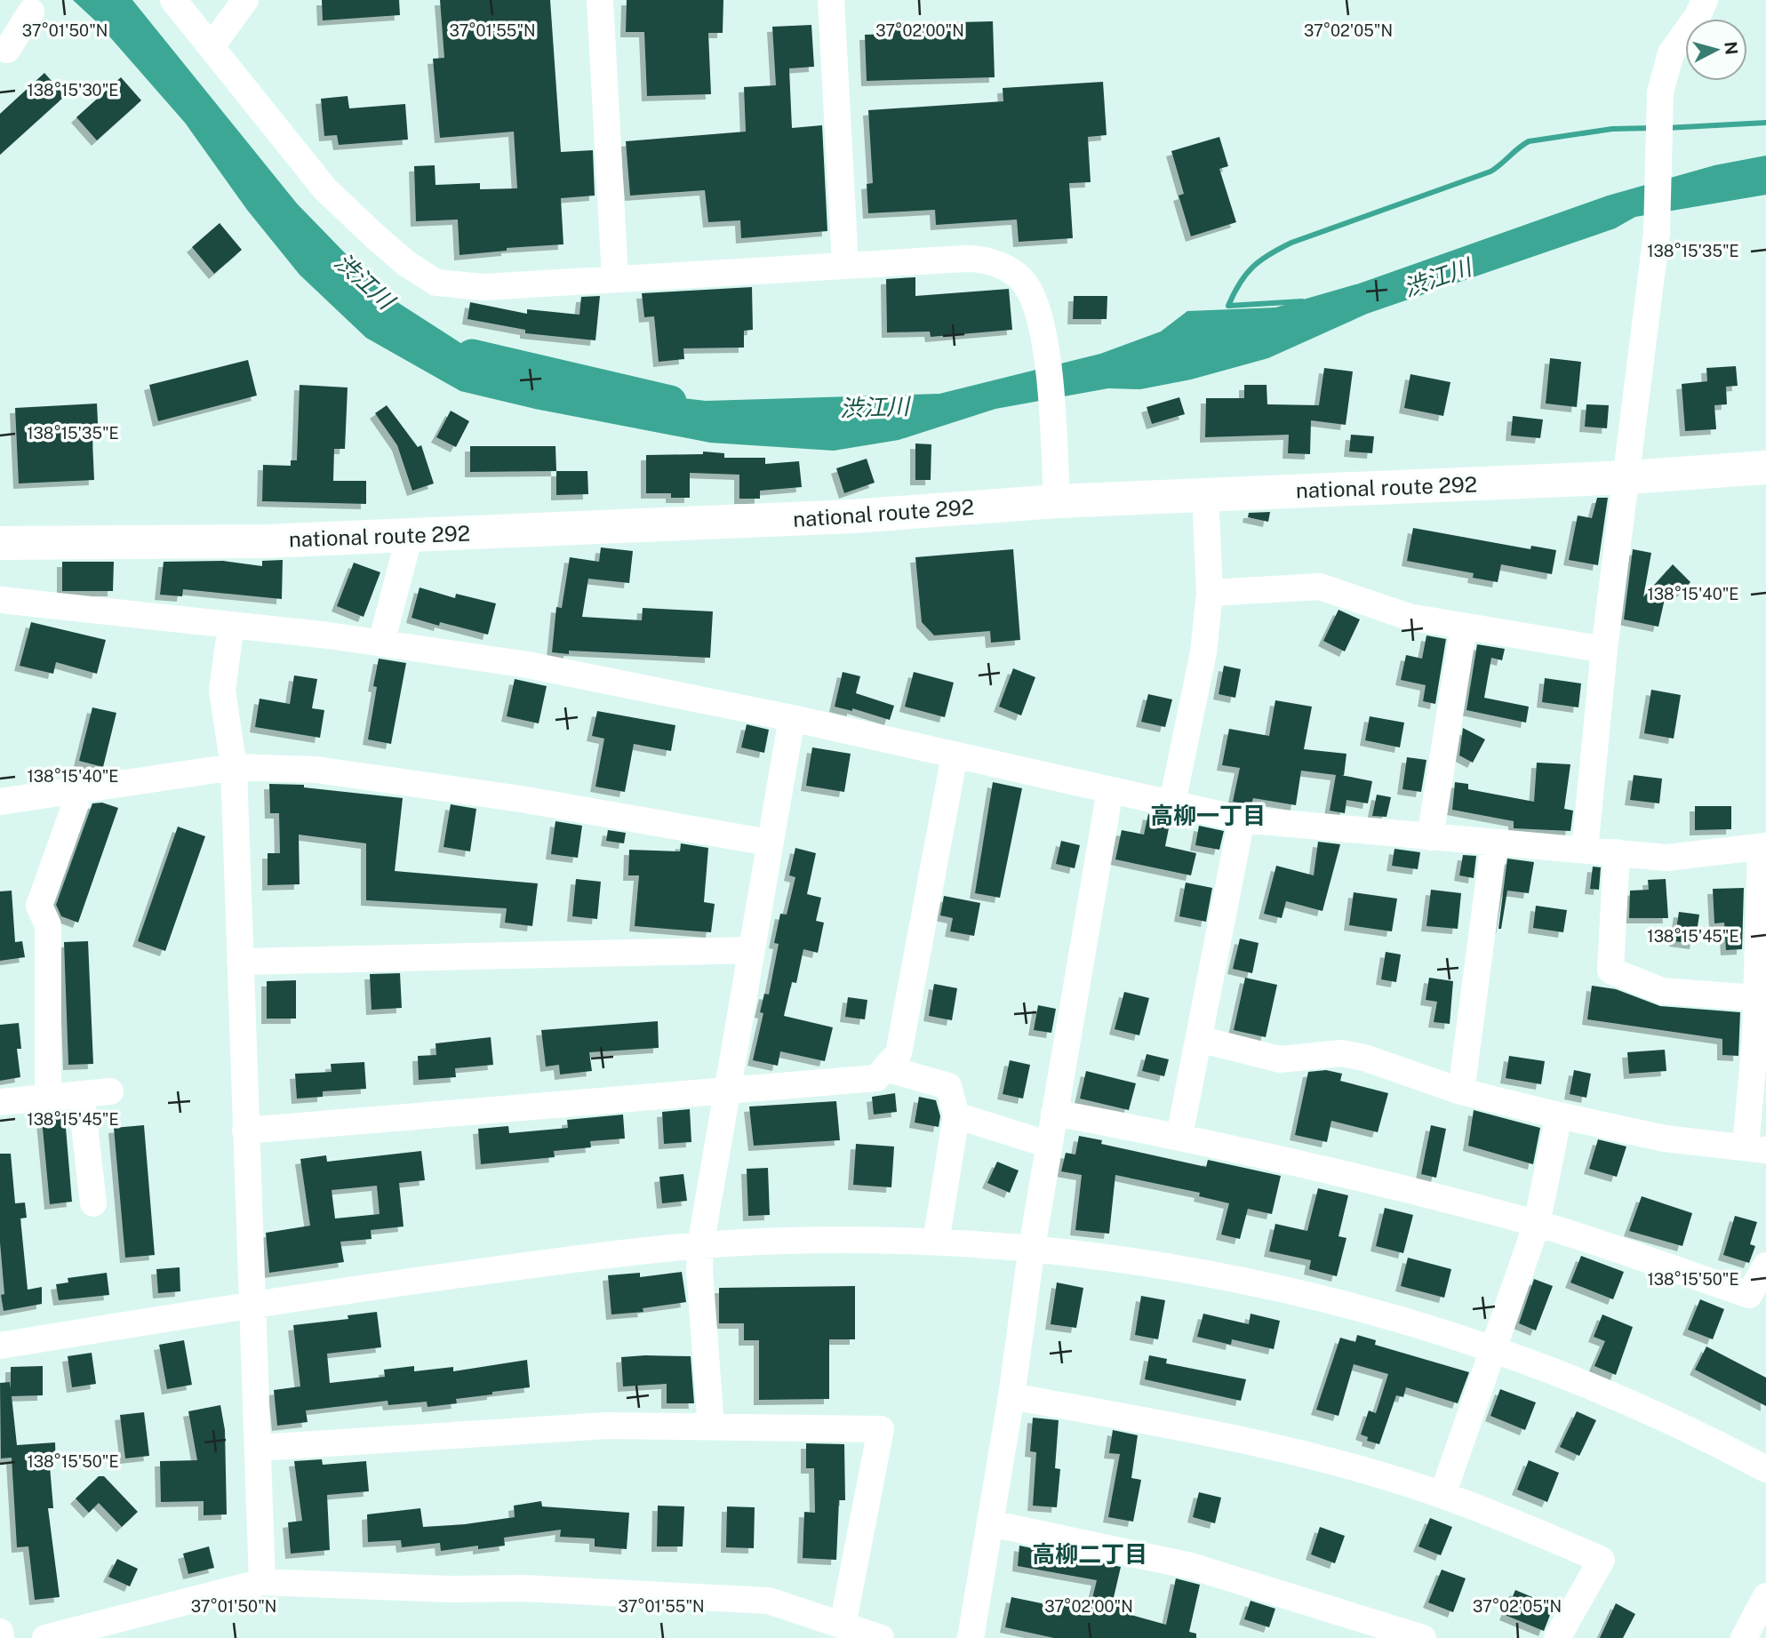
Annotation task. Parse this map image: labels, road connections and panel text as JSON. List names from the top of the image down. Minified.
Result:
{"streets":{"highway":["national route 292"]},"districts":["高柳一丁目","高柳二丁目"],"water":["渋江川"],"north":"right","coordinates":["37°01'50\"N","37°01'55\"N","37°02'00\"N","37°02'05\"N","138°15'30\"E","138°15'35\"E","138°15'40\"E","138°15'45\"E","138°15'50\"E"]}
